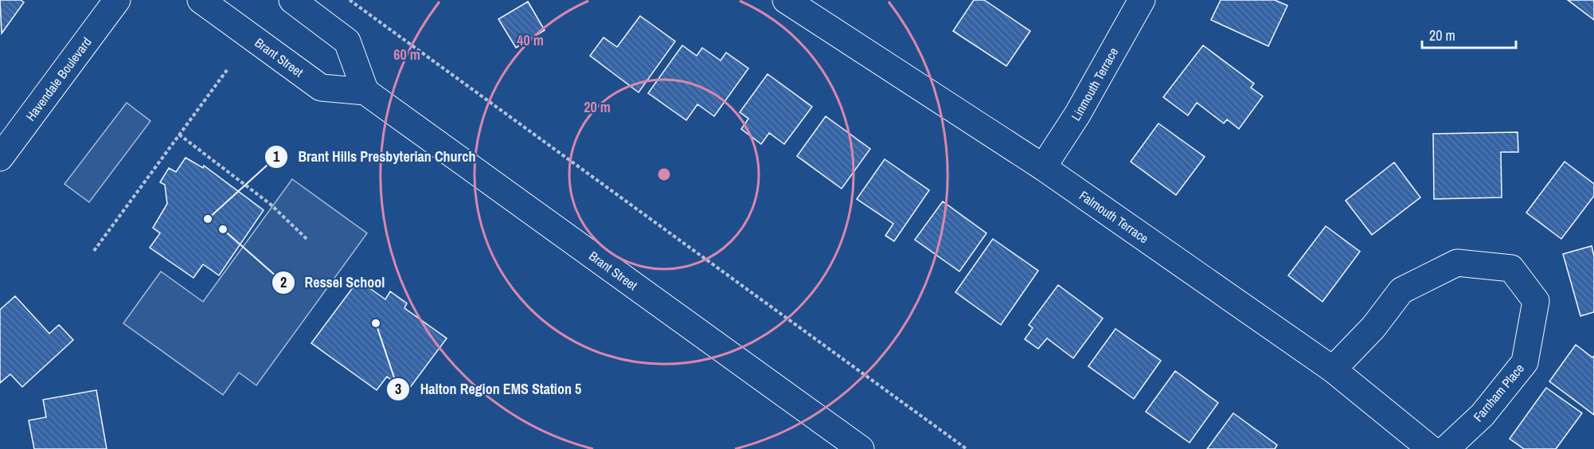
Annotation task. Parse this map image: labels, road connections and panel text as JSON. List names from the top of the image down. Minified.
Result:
{"streets":{"street":["Brant Street","Havendale Boulevard","Linmouth Terrace","Falmouth Terrace","Farnham Place"]},"crossings":[["Linmouth Terrace","Falmouth Terrace"],["Falmouth Terrace","Farnham Place"]],"places":["Brant Hills Presbyterian Church","Ressel School","Halton Region EMS Station 5"],"scale_bar":"20 m","rings":["40 m","60 m","20 m"]}
